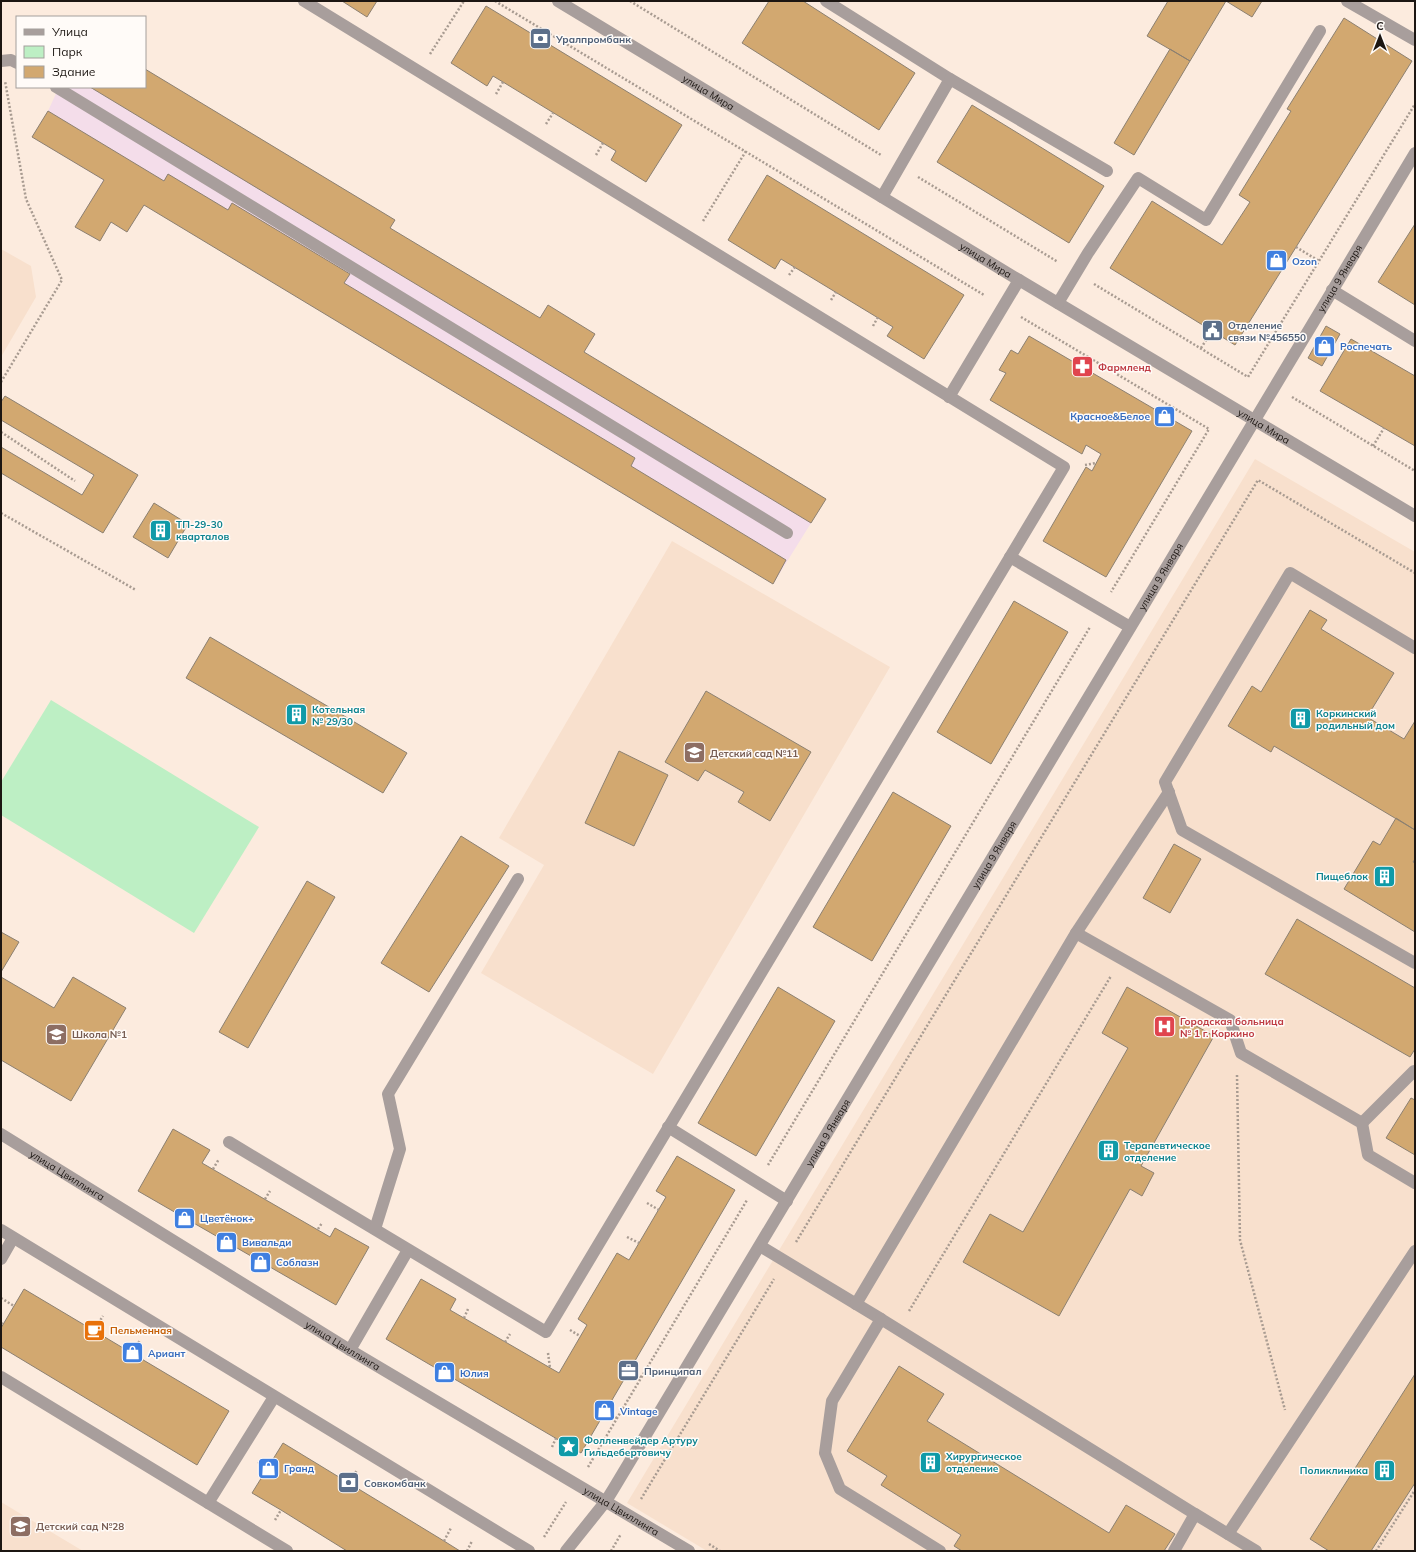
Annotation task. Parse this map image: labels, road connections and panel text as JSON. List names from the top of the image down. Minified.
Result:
{"streets":{"street":["улица Мира","улица 9 Января","улица Цвиллинга"]},"crossings":[["улица Мира","улица 9 Января"],["улица 9 Января","улица Цвиллинга"]],"places":{"bank":["Уралпромбанк","Совкомбанк"],"shop":["Ozon","Роспечать","Красное&Белое","Цветёнок+","Вивальди","Соблазн","Ариант","Юлия","Vintage","Гранд"],"public building":["Отделение связи №456550"],"pharmacy":["Фармленд"],"building":["ТП-29-30 кварталов","Котельная № 29/30","Коркинский родильный дом","Пищеблок","Терапевтическое отделение","Хирургическое отделение","Поликлиника"],"school or university":["Детский сад №11","Школа №1","Детский сад №28"],"hospital":["Городская больница № 1 г. Коркино"],"cafe":["Пельменная"],"office":["Принципал"],"place":["Фолленвейдер Артуру Гильдебертовичу"]},"legend":["Улица","Парк","Здание"],"north":"top"}
